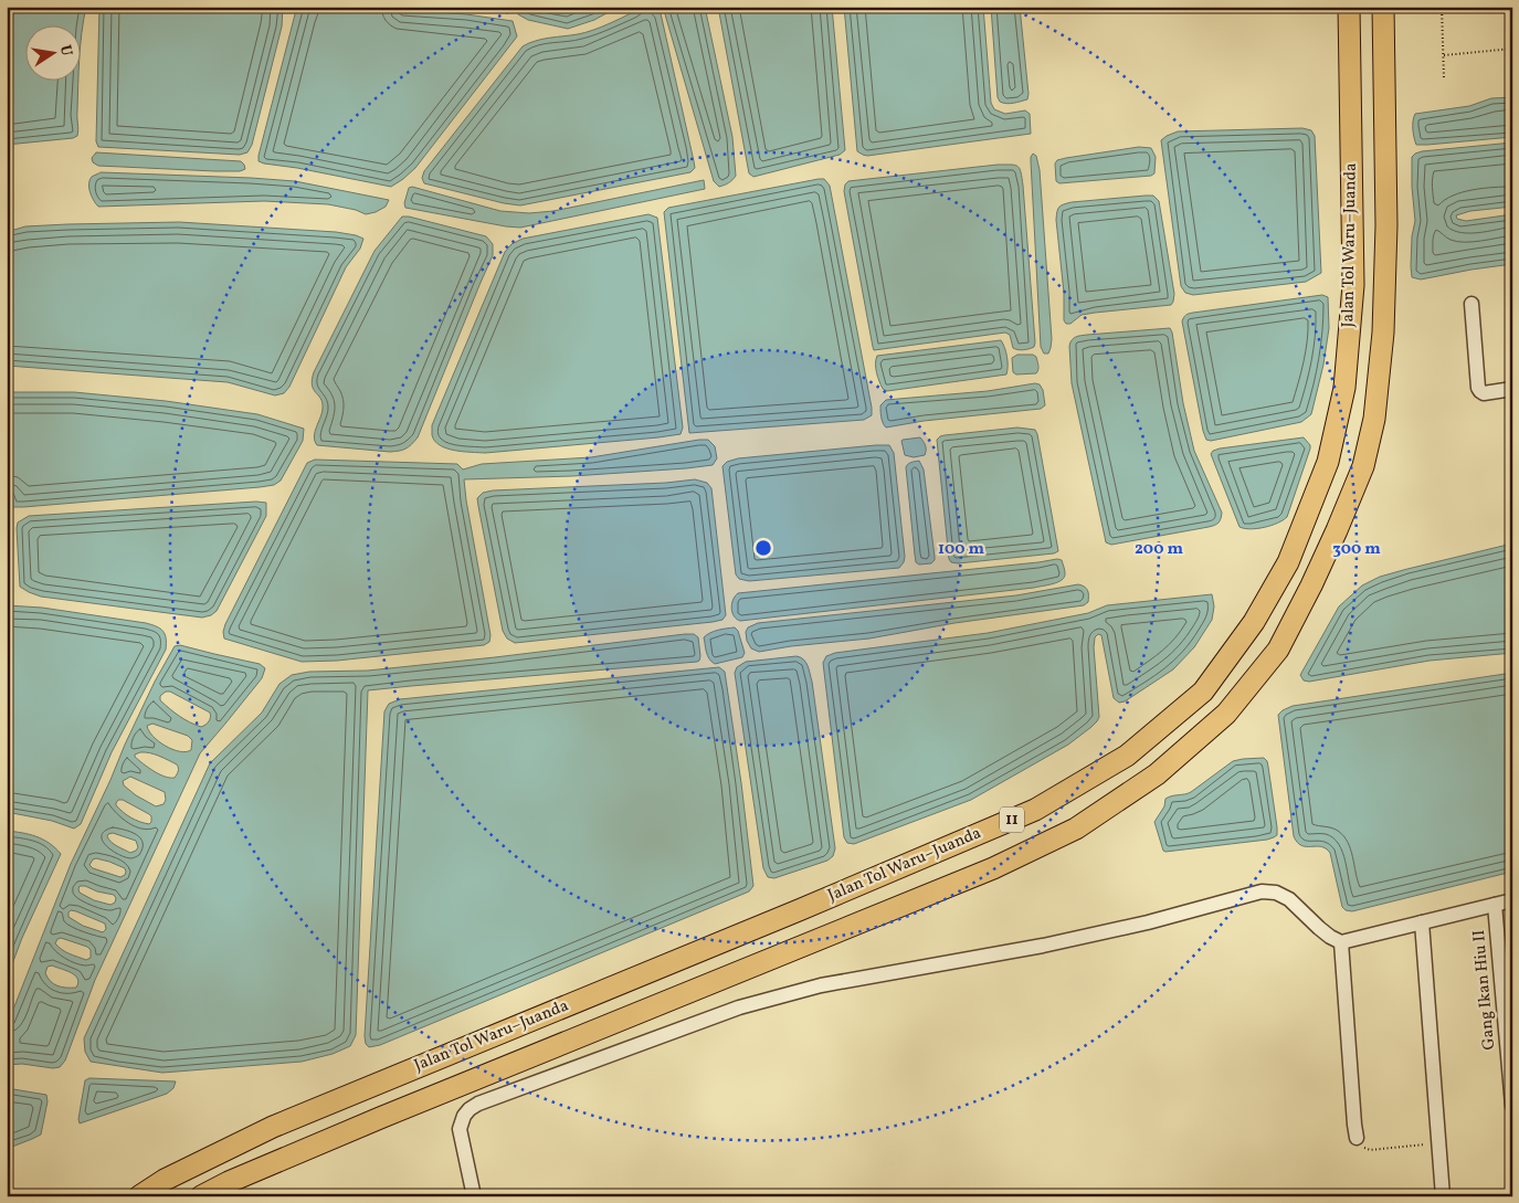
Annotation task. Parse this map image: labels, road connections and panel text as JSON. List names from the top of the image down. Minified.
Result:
{"streets":{"highway":["Jalan Tol Waru–Juanda","11"],"street":["Gang Ikan Hiu II"]},"north":"right","rings":["100 m","200 m","300 m"]}
